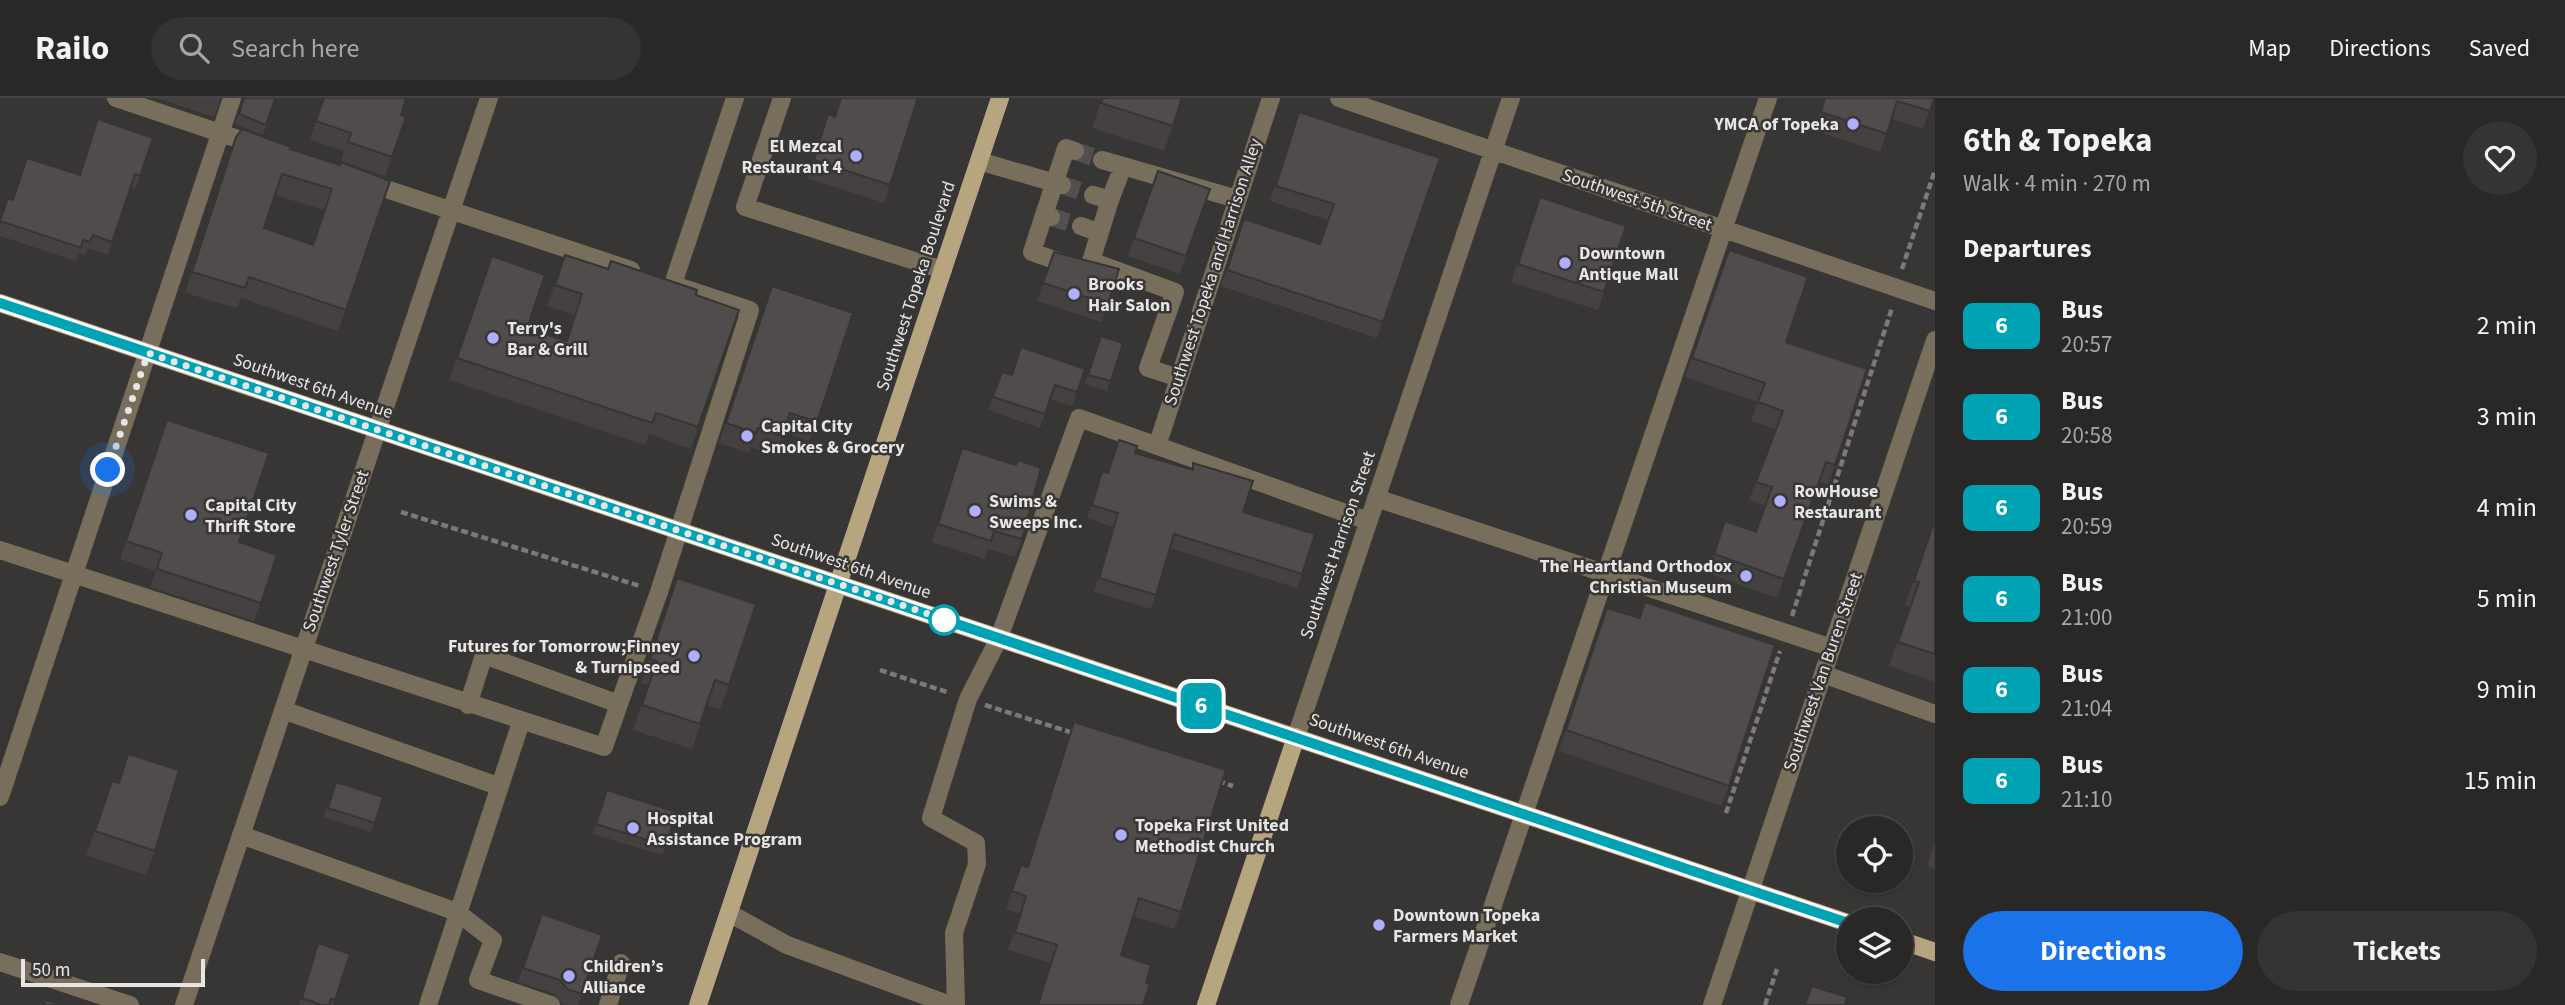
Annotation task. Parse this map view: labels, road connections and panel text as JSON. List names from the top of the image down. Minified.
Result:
{"streets":{"main road":["Southwest Topeka Boulevard","Southwest 6th Avenue","Southwest Harrison Street"],"street":["Southwest 5th Street","Southwest Topeka and Harrison Alley","Southwest Tyler Street","Southwest Van Buren Street"]},"crossings":[["Southwest 5th Street","Southwest Harrison Street"],["Southwest Topeka Boulevard","Southwest 6th Avenue"],["Southwest 6th Avenue","Southwest Harrison Street"],["Southwest 6th Avenue","Southwest Tyler Street"],["Southwest 6th Avenue","Southwest Van Buren Street"]],"places":["YMCA of Topeka","El Mezcal Restaurant 4","Downtown Antique Mall","Brooks Hair Salon","Terry's Bar & Grill","Capital City Smokes & Grocery","RowHouse Restaurant","Swims & Sweeps Inc.","Capital City Thrift Store","The Heartland Orthodox Christian Museum","Futures for Tomorrow;Finney & Turnipseed","Hospital Assistance Program","Topeka First United Methodist Church","Downtown Topeka Farmers Market","Children’s Alliance"],"lines":["bus line 6"],"scale_bar":"50 m","page":{"header":"Railo","search":"Search here","nav":["Map","Directions","Saved"],"on_map":"6","heading":[["6th & Topeka","Walk · 4 min · 270 m"],"Departures"],"list":[{"mark":"6","name":"Bus","note":"20:57","value":"2 min"},{"mark":"6","name":"Bus","note":"20:58","value":"3 min"},{"mark":"6","name":"Bus","note":"20:59","value":"4 min"},{"mark":"6","name":"Bus","note":"21:00","value":"5 min"},{"mark":"6","name":"Bus","note":"21:04","value":"9 min"},{"mark":"6","name":"Bus","note":"21:10","value":"15 min"}],"buttons":["Directions","Tickets"],"scale":"50 m"}}
